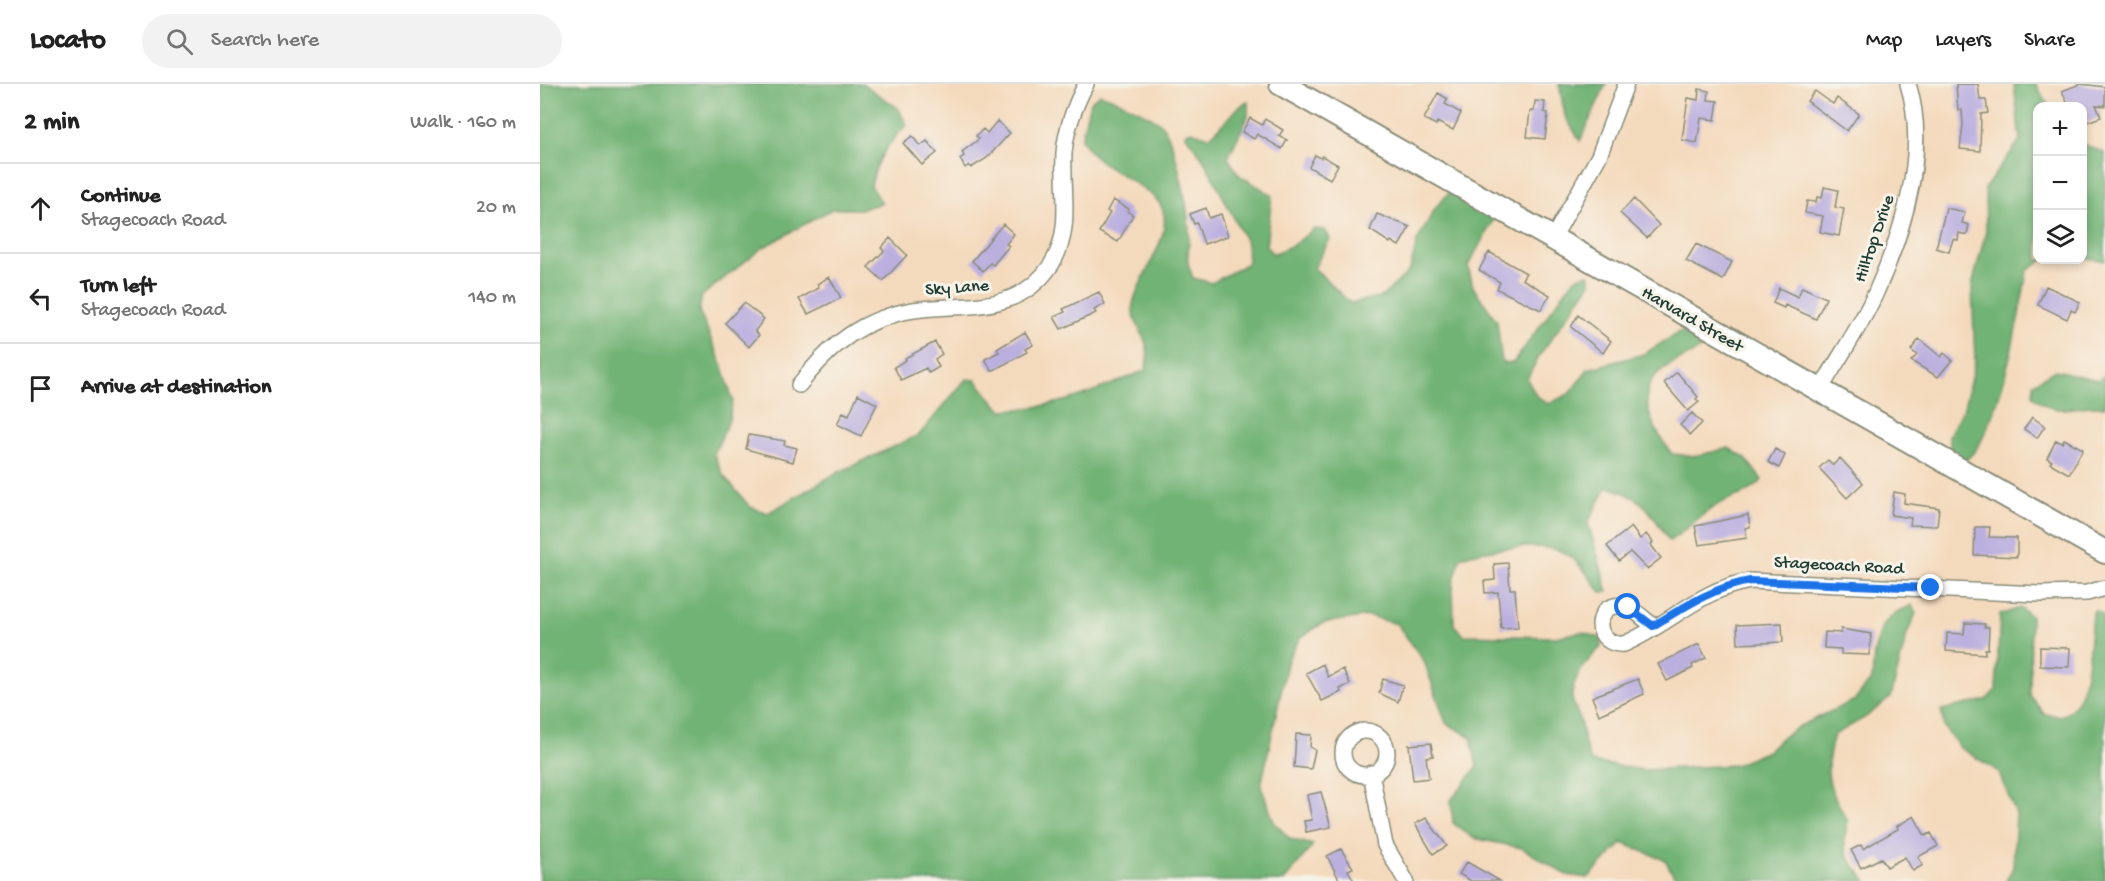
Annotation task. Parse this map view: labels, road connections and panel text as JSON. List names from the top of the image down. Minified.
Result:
{"streets":{"main road":["Harvard Street"],"street":["Hilltop Drive","Sky Lane","Stagecoach Road"]},"crossings":[["Hilltop Drive","Harvard Street"]],"page":{"header":"Locato","search":"Search here","nav":["Map","Layers","Share"],"heading":["2 min","Walk · 160 m"],"map_buttons":["+","−"],"list":[["Continue","Stagecoach Road","20 m"],["Turn left","Stagecoach Road","140 m"],"Arrive at destination"]}}
